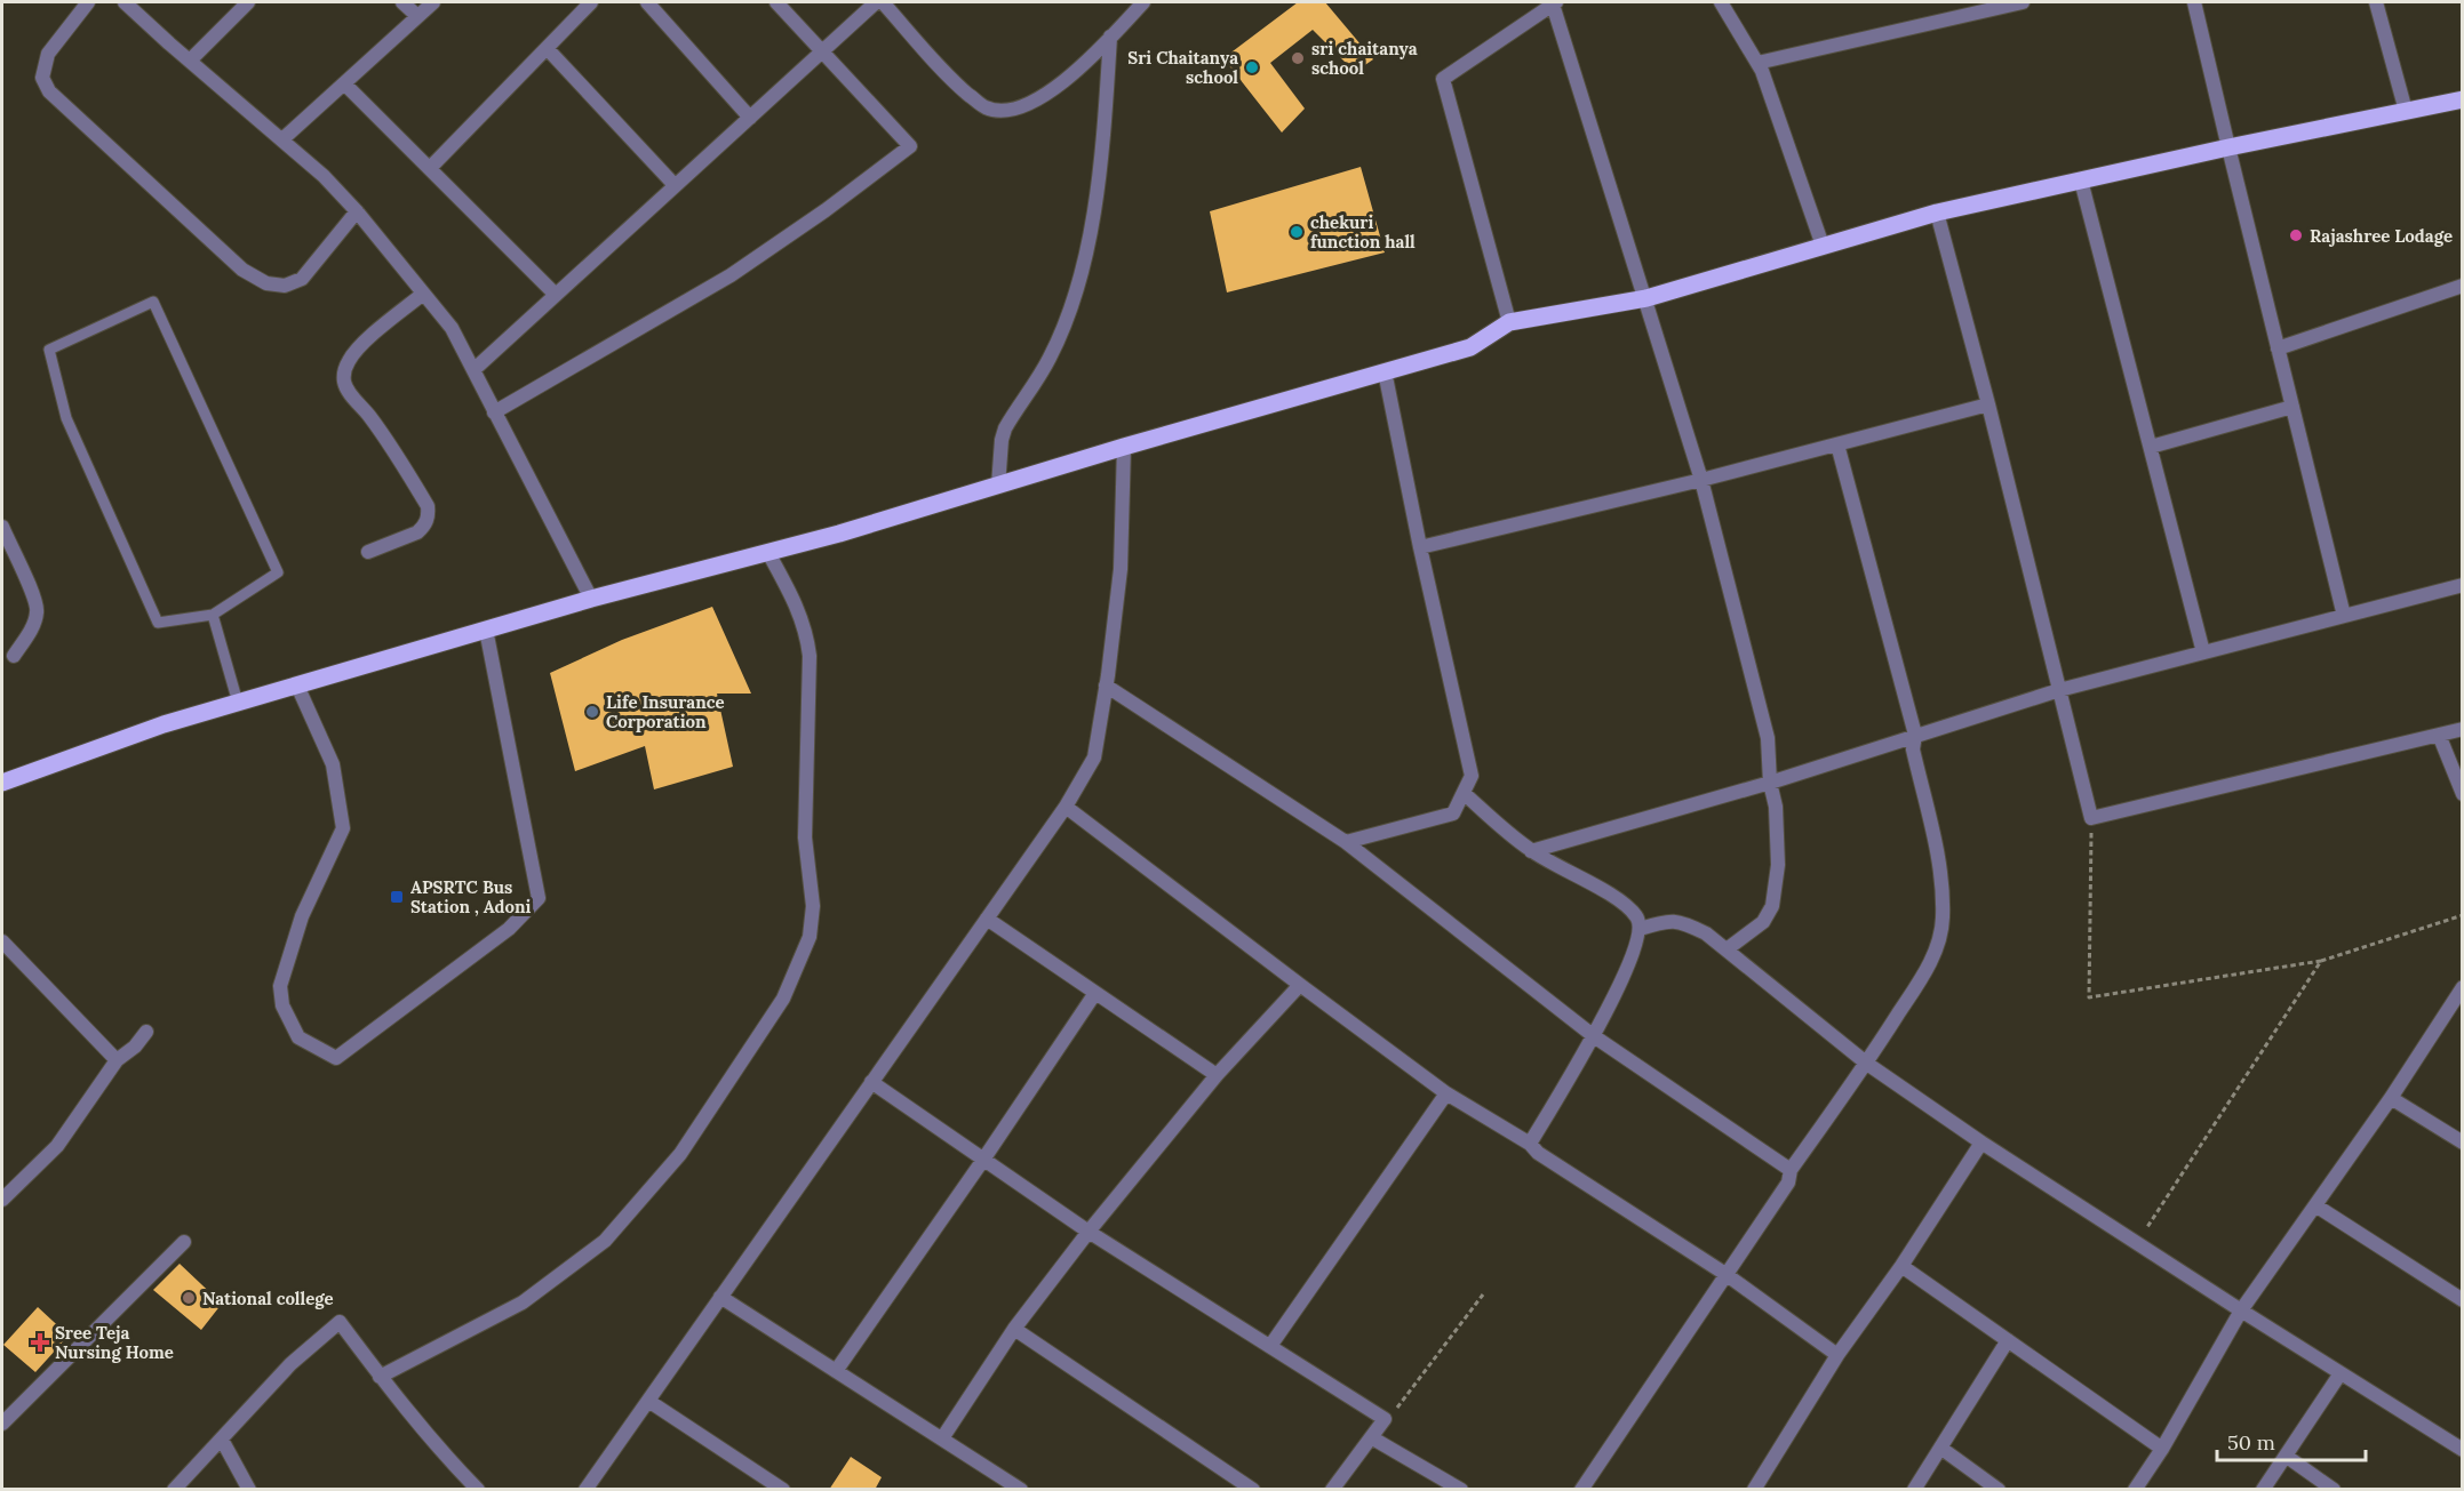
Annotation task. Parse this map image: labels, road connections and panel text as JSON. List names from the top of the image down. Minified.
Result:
{"places":{"other":["sri chaitanya school","Sri Chaitanya school","chekuri function hall","Rajashree Lodage","Life Insurance Corporation","National college"],"transit":["APSRTC Bus Station , Adoni"],"health":["Sree Teja Nursing Home"]},"scale_bar":"50 m"}
